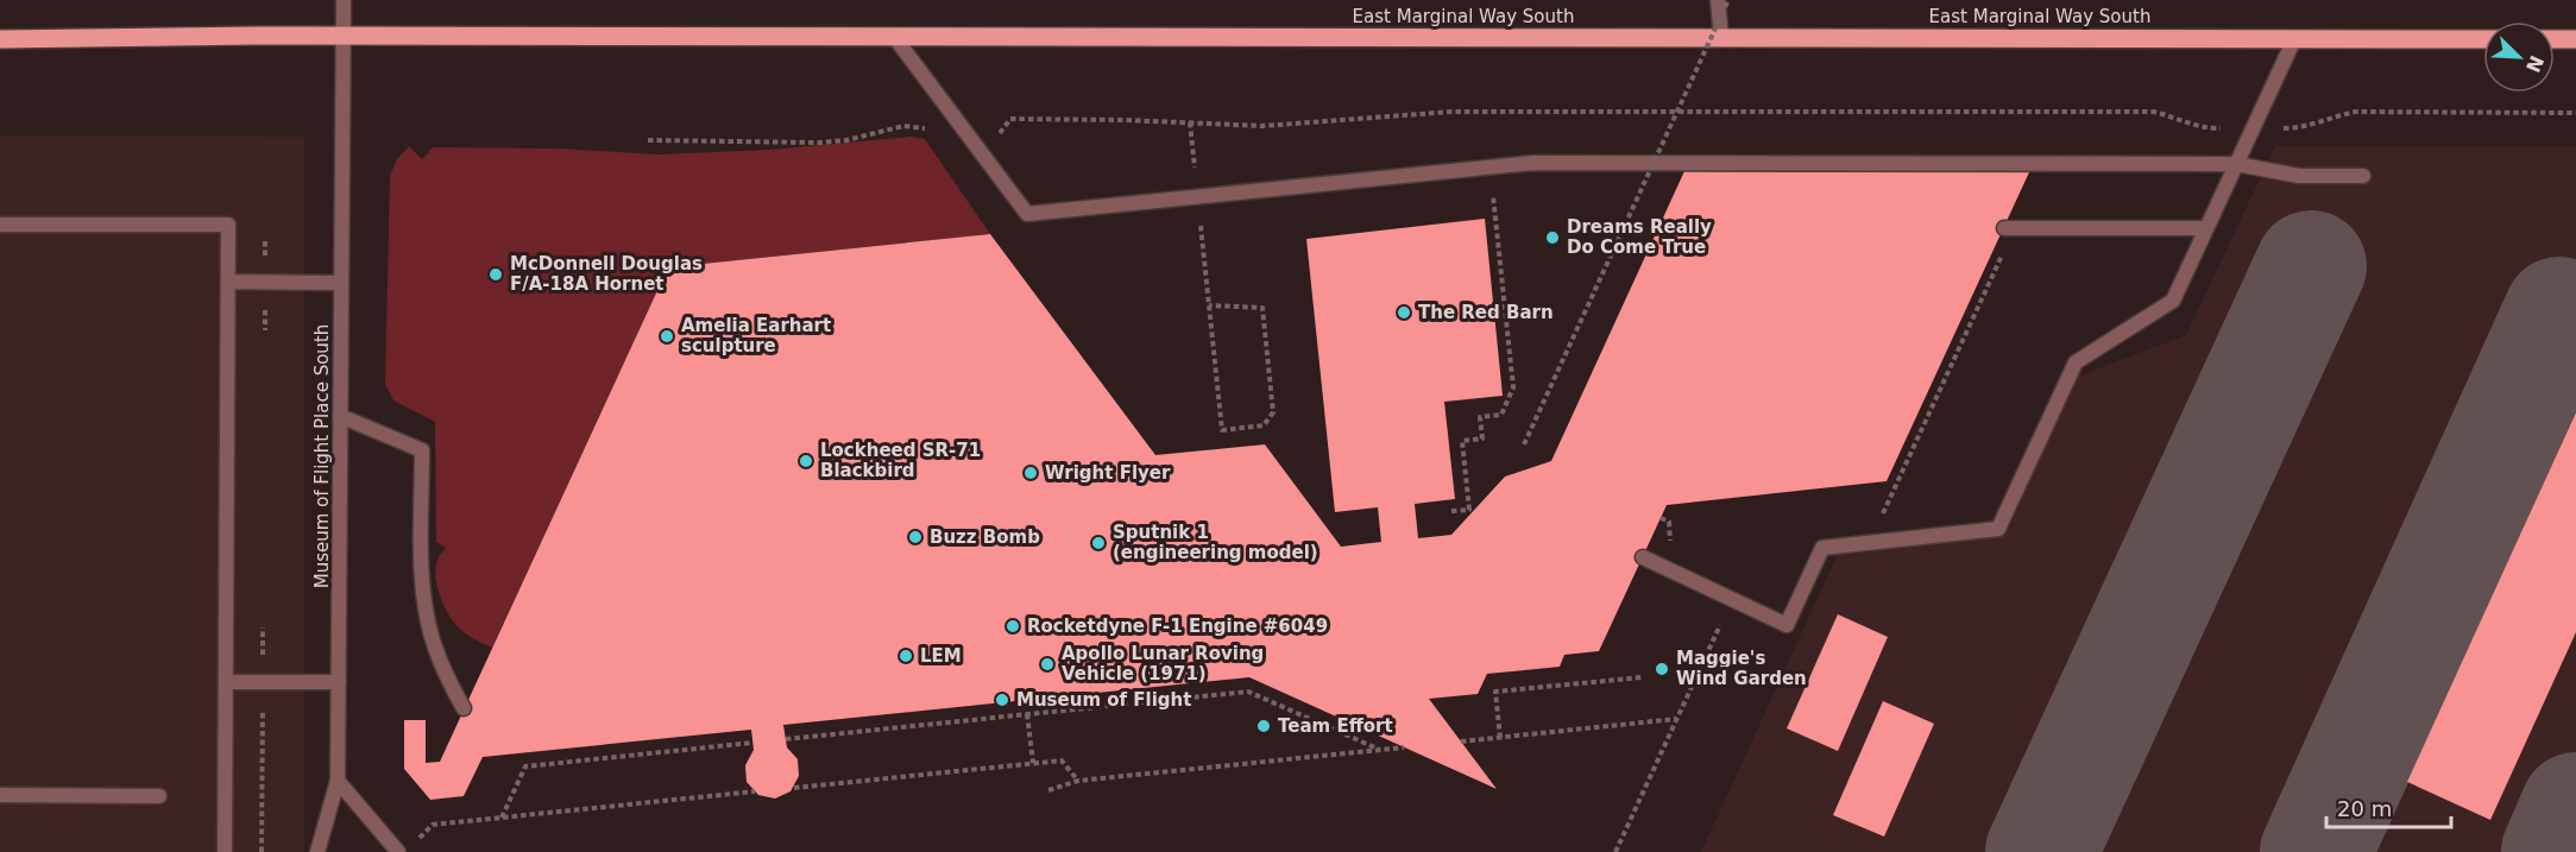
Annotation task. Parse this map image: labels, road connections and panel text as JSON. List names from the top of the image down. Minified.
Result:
{"streets":{"main road":["East Marginal Way South"],"street":["Museum of Flight Place South"]},"crossings":[["East Marginal Way South","Museum of Flight Place South"]],"places":["Dreams Really Do Come True","McDonnell Douglas F/A-18A Hornet","The Red Barn","Amelia Earhart sculpture","Lockheed SR-71 Blackbird","Wright Flyer","Buzz Bomb","Sputnik 1 (engineering model)","Rocketdyne F-1 Engine #6049","LEM","Apollo Lunar Roving Vehicle (1971)","Maggie's Wind Garden","Museum of Flight","Team Effort"],"scale_bar":"20 m","north":"bottom right"}
